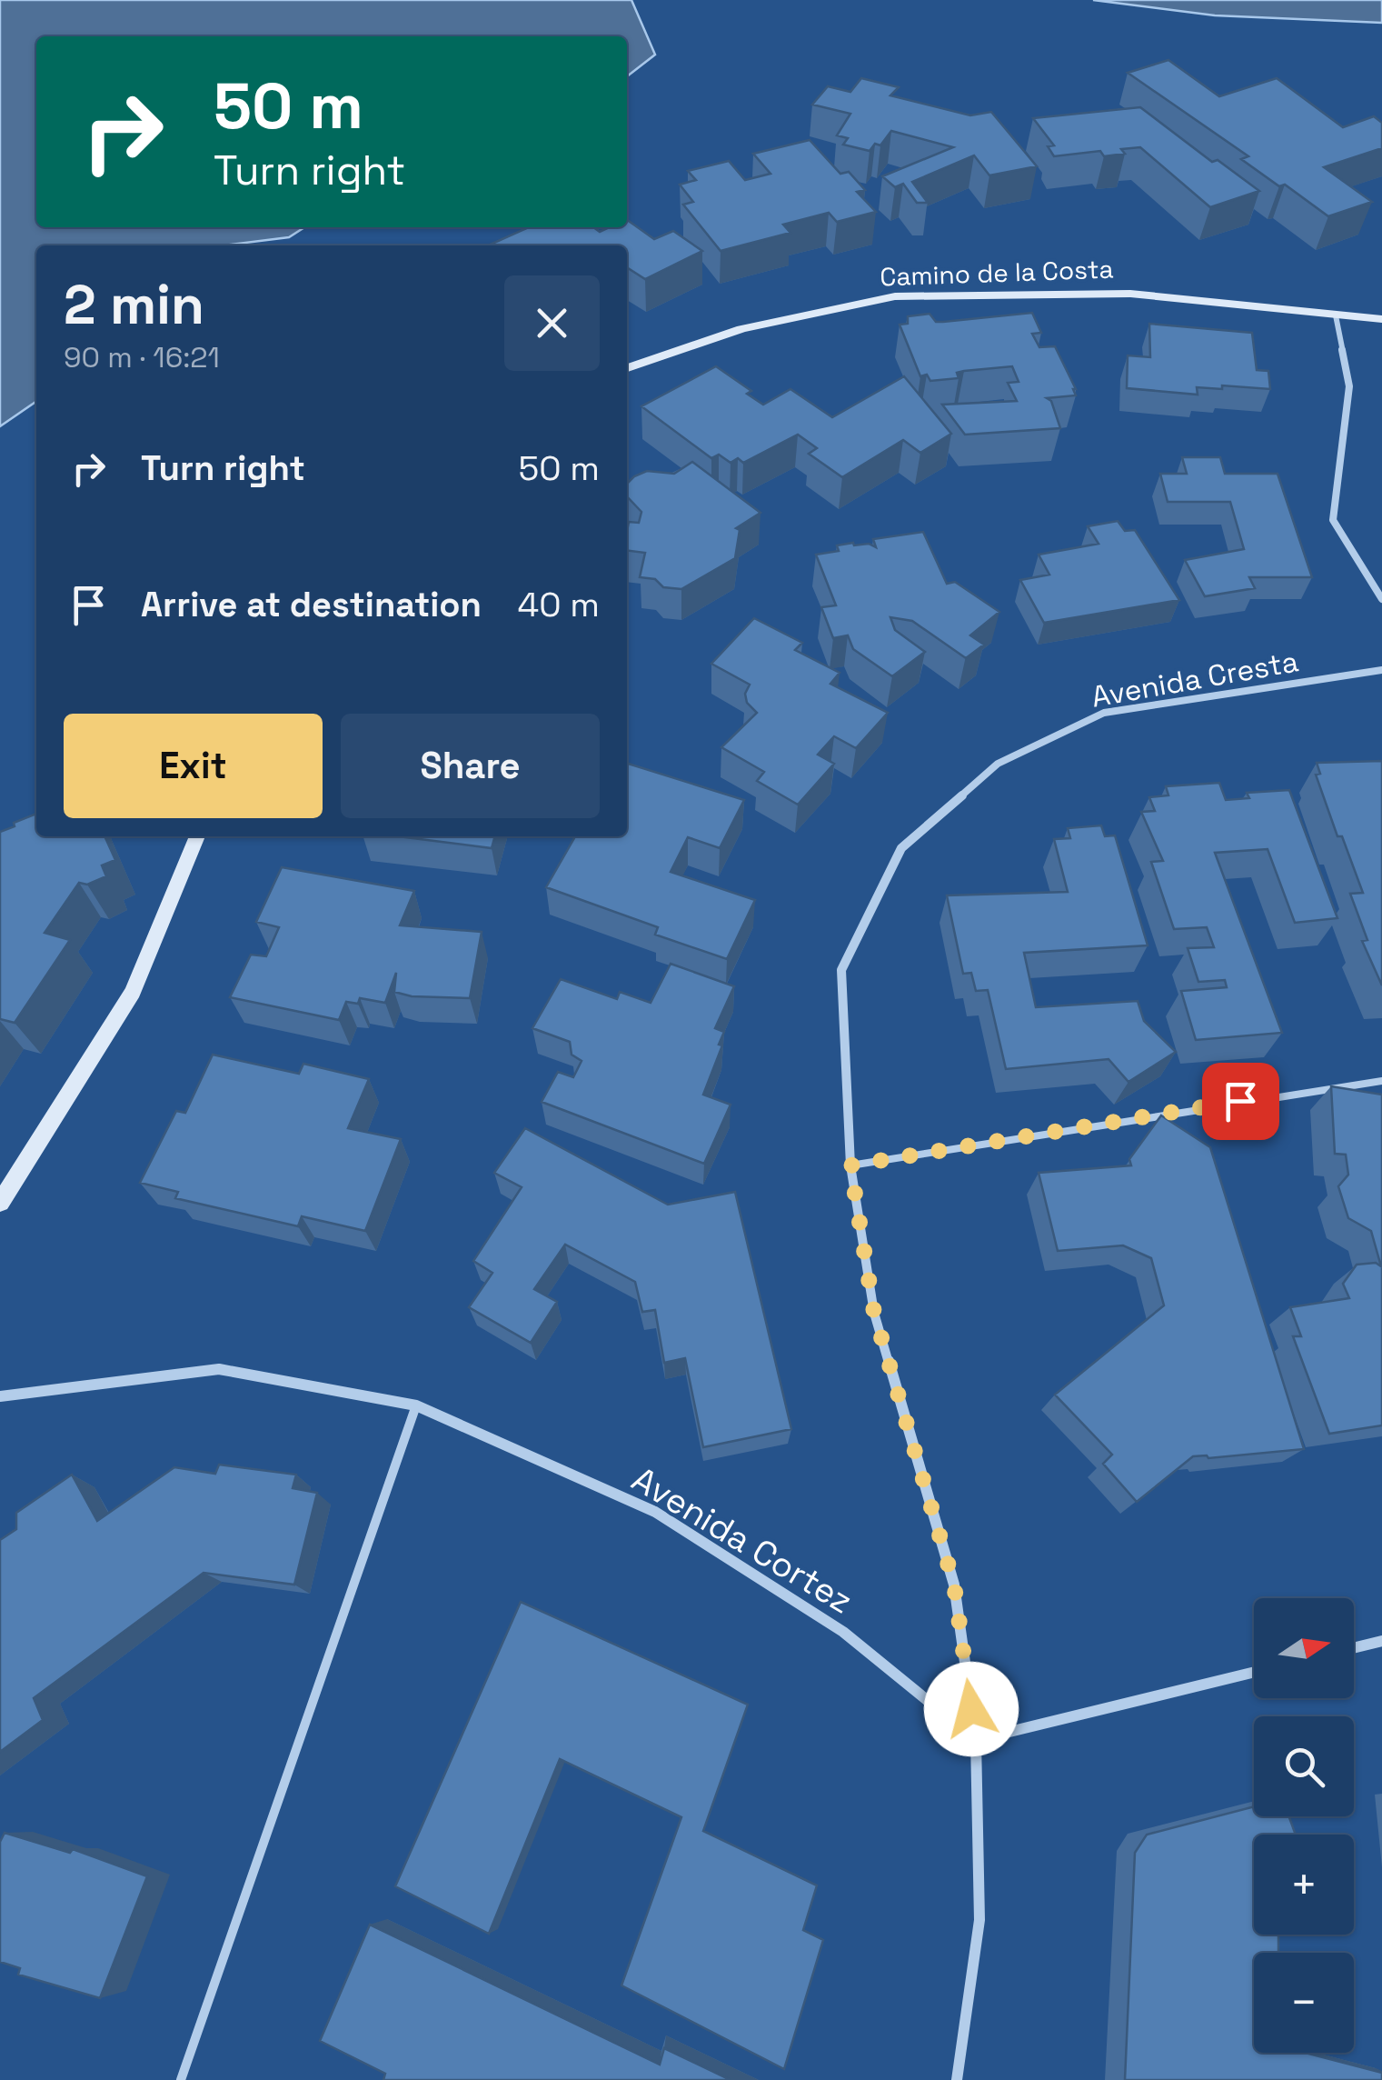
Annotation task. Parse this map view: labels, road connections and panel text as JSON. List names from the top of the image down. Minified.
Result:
{"streets":{"street":["Camino de la Costa","Avenida Cresta","Avenida Cortez"]},"crossings":[["Avenida Cresta","Avenida Cortez"]],"north":"right","page":{"turn":["50 m","Turn right"],"heading":["2 min","90 m · 16:21"],"list":[{"name":"Turn right","value":"50 m"},{"name":"Arrive at destination","value":"40 m"}],"buttons":["Exit","Share"],"map_buttons":["+","−"]}}
